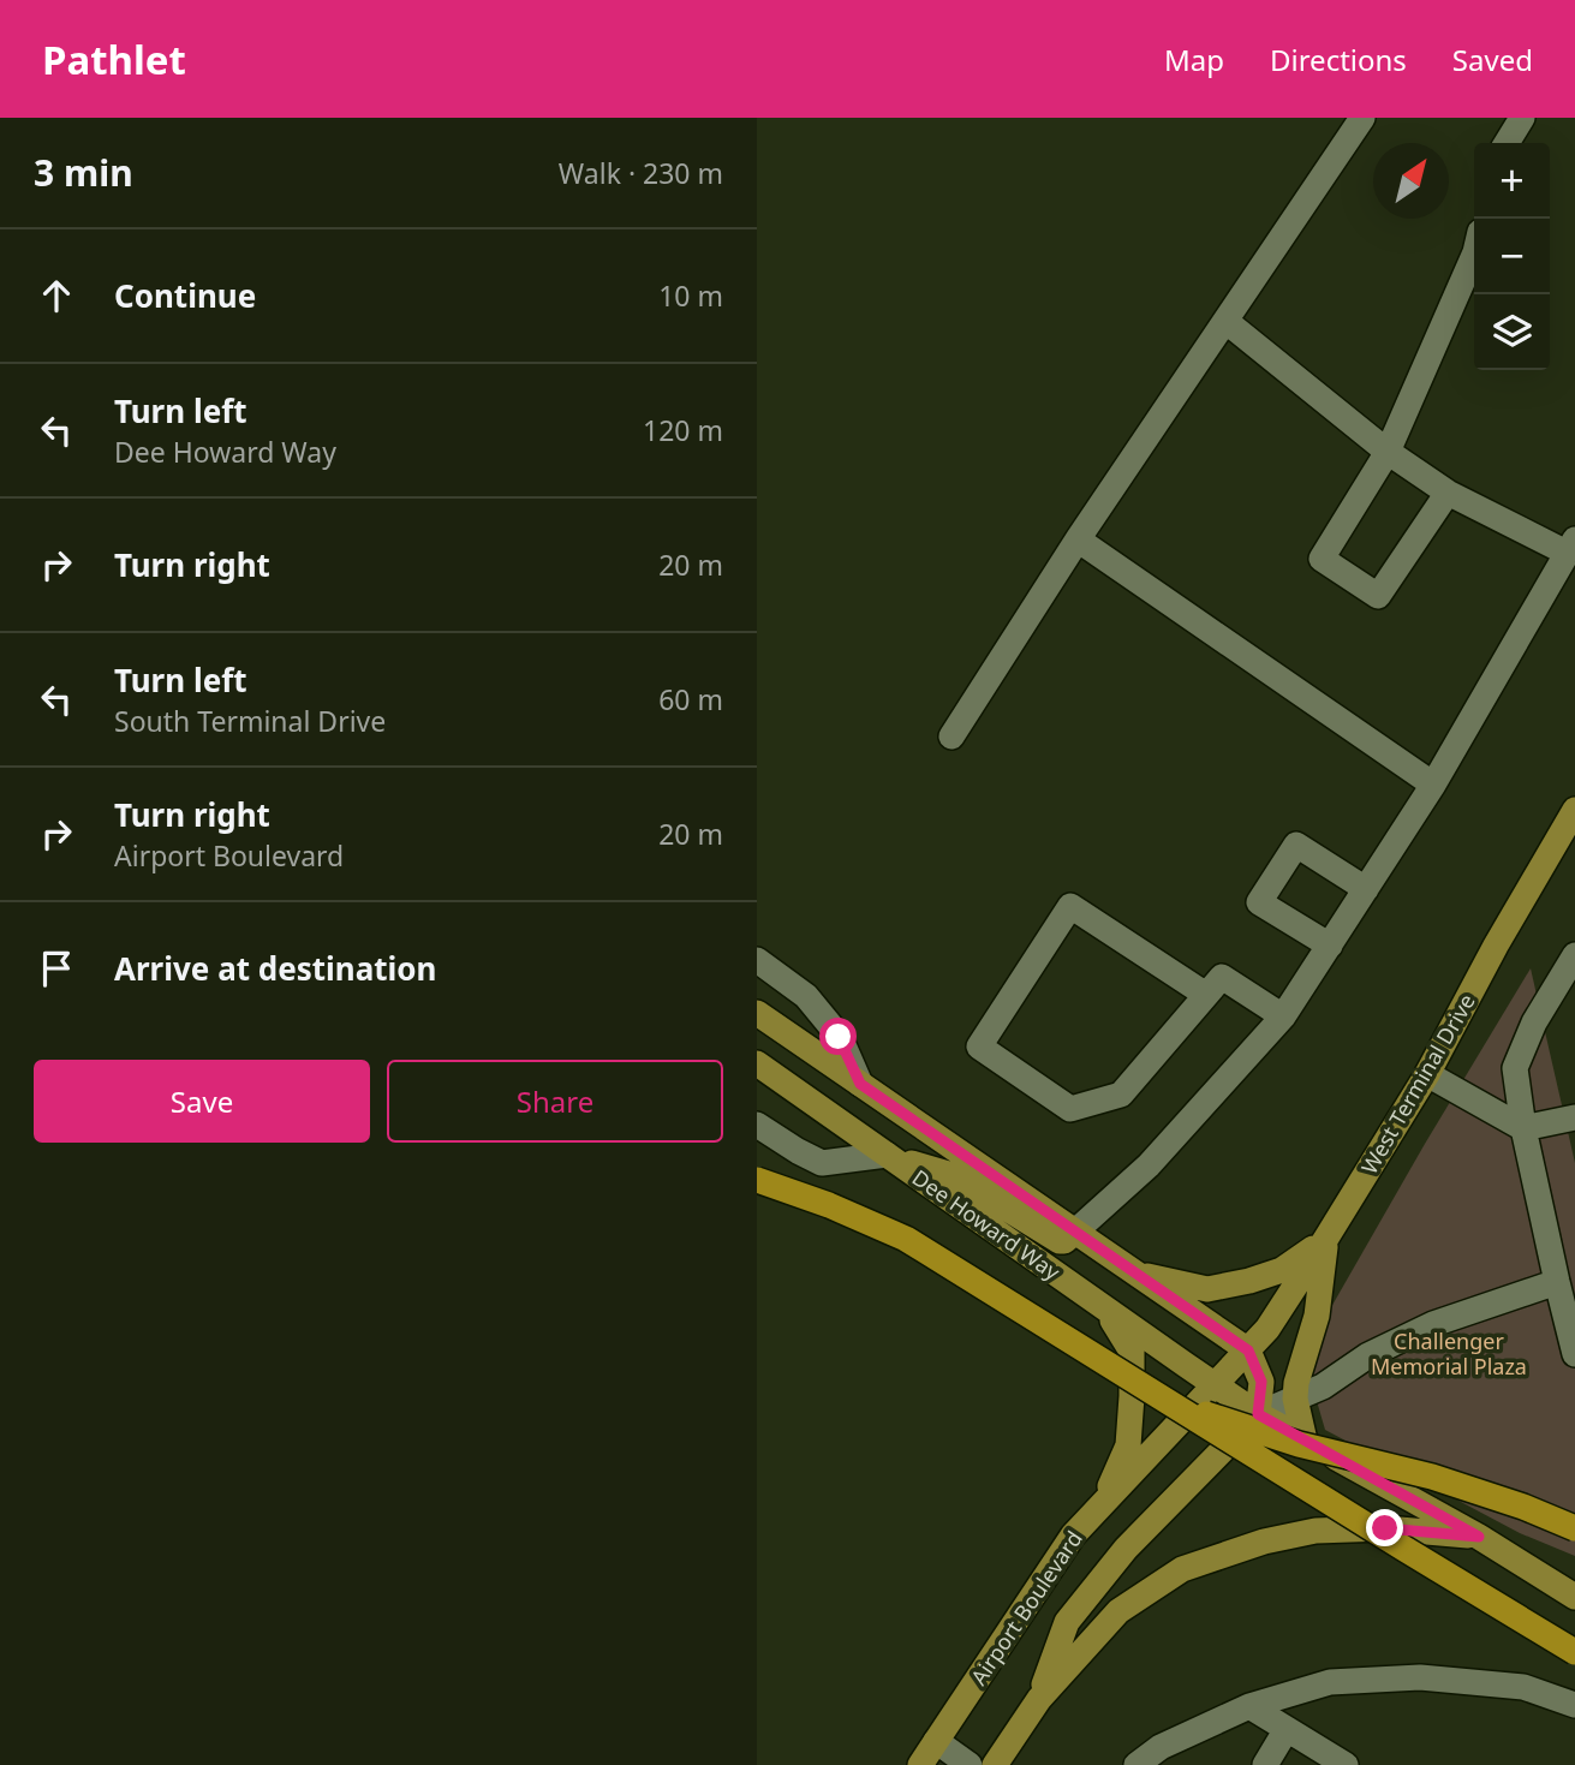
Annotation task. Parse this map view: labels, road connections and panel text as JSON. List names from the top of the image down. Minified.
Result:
{"streets":{"main road":["West Terminal Drive","Dee Howard Way","Airport Boulevard"]},"crossings":[["West Terminal Drive","Dee Howard Way"],["West Terminal Drive","Airport Boulevard"],["Dee Howard Way","Airport Boulevard"]],"parks":["Challenger Memorial Plaza"],"north":"top right","page":{"header":"Pathlet","nav":["Map","Directions","Saved"],"heading":["3 min","Walk · 230 m"],"map_buttons":["+","−"],"list":[["Continue","10 m"],["Turn left","Dee Howard Way","120 m"],["Turn right","20 m"],["Turn left","South Terminal Drive","60 m"],["Turn right","Airport Boulevard","20 m"],"Arrive at destination"],"buttons":["Save","Share"]}}
